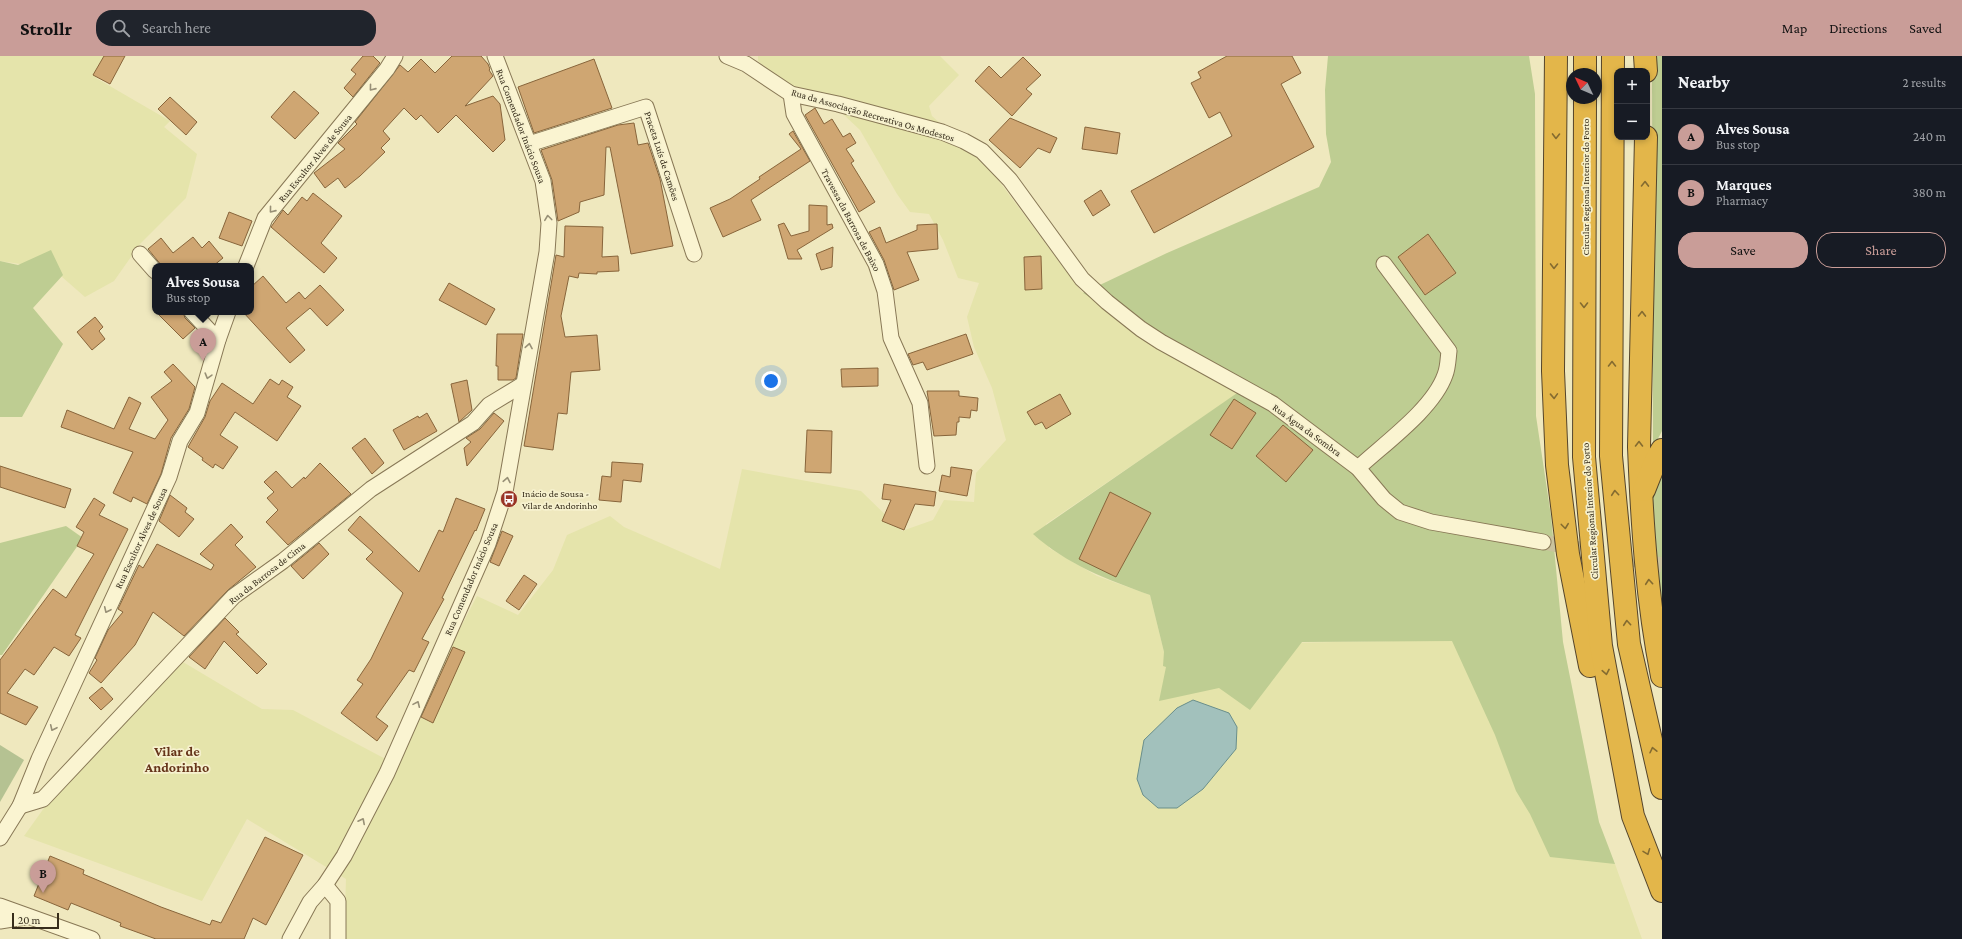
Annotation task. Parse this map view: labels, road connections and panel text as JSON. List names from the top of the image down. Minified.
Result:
{"streets":{"highway":["Circular Regional Interior do Porto"],"street":["Rua da Associação Recreativa Os Modestos","Rua Comendador Inácio Sousa","Praceta Luís de Camões","Rua Escultor Alves de Sousa","Travessa da Barrosa de Baixo","Rua Água da Sombra","Rua da Barrosa de Cima"]},"crossings":[["Rua da Associação Recreativa Os Modestos","Travessa da Barrosa de Baixo"],["Rua da Associação Recreativa Os Modestos","Rua Água da Sombra"],["Rua Comendador Inácio Sousa","Praceta Luís de Camões"],["Rua Comendador Inácio Sousa","Rua da Barrosa de Cima"],["Rua Escultor Alves de Sousa","Rua da Barrosa de Cima"]],"one_way":["Rua Comendador Inácio Sousa","Rua Escultor Alves de Sousa"],"districts":["Vilar de Andorinho"],"places":{"bus stop":["Inácio de Sousa - Vilar de Andorinho"]},"scale_bar":"20 m","north":"top left","page":{"header":"Strollr","search":"Search here","nav":["Map","Directions","Saved"],"heading":["Nearby","2 results"],"map_buttons":["+","−"],"list":[{"mark":"A","name":"Alves Sousa","note":"Bus stop","value":"240 m"},{"mark":"B","name":"Marques","note":"Pharmacy","value":"380 m"}],"buttons":["Save","Share"],"popup":["Alves Sousa","Bus stop"],"pins":["A","B"],"scale":"20 m"}}
